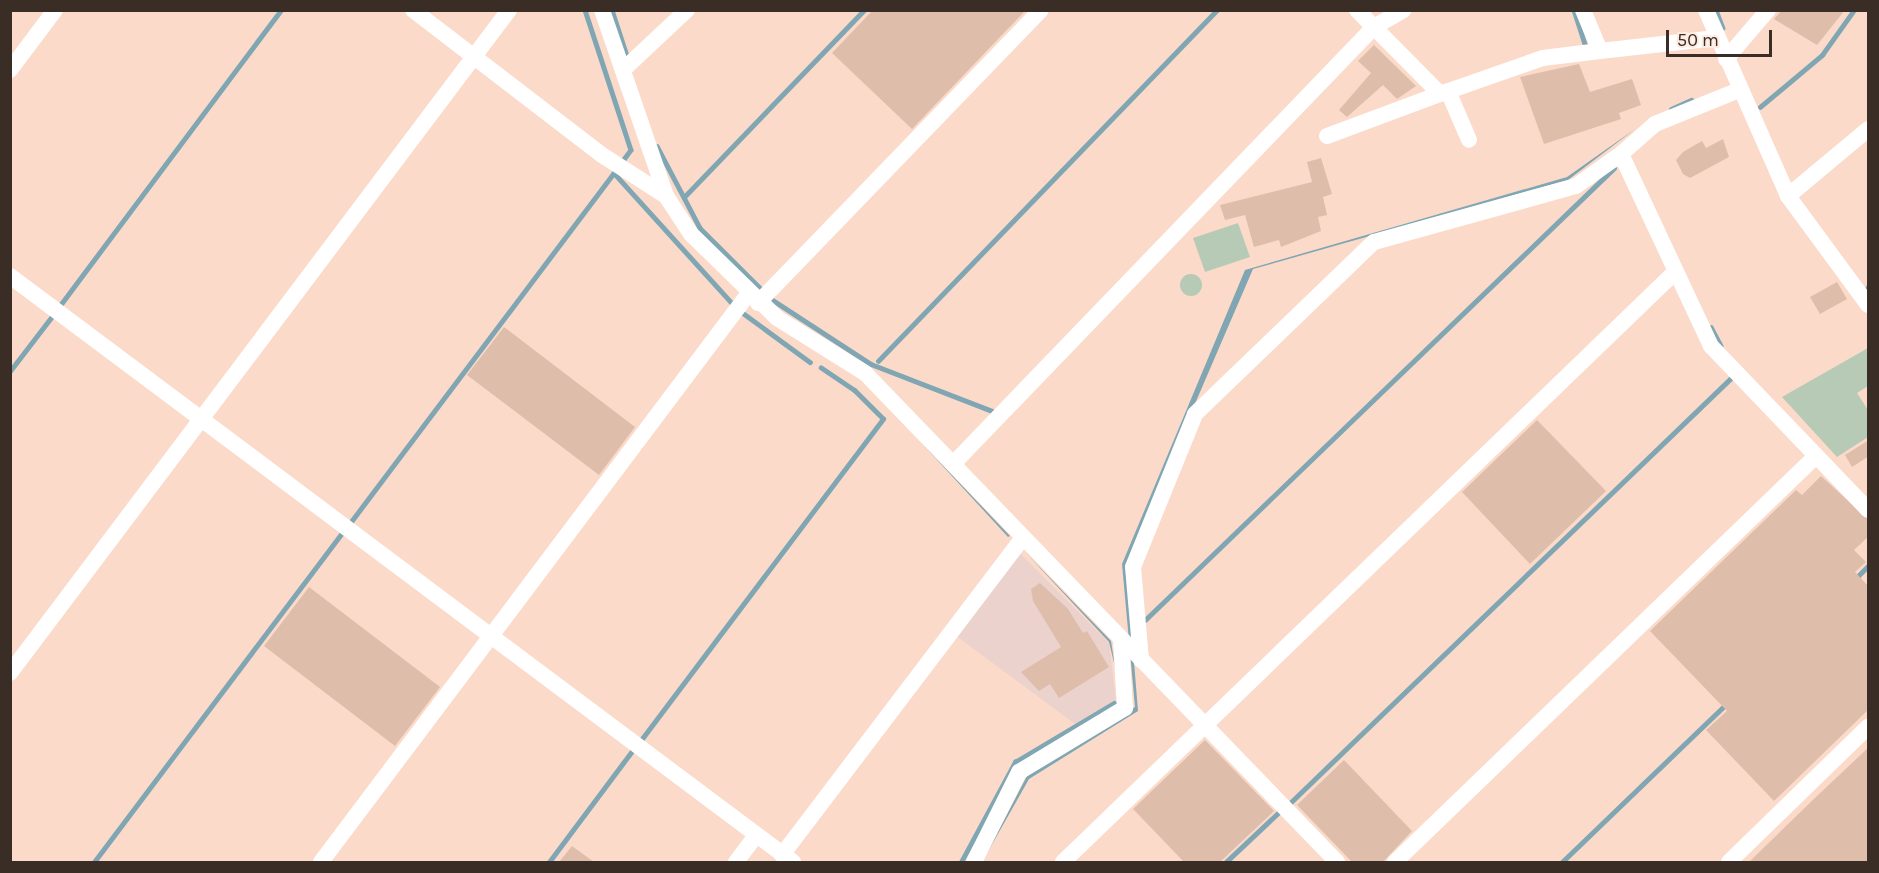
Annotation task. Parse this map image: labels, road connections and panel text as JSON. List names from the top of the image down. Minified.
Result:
{"scale_bar":"50 m"}
